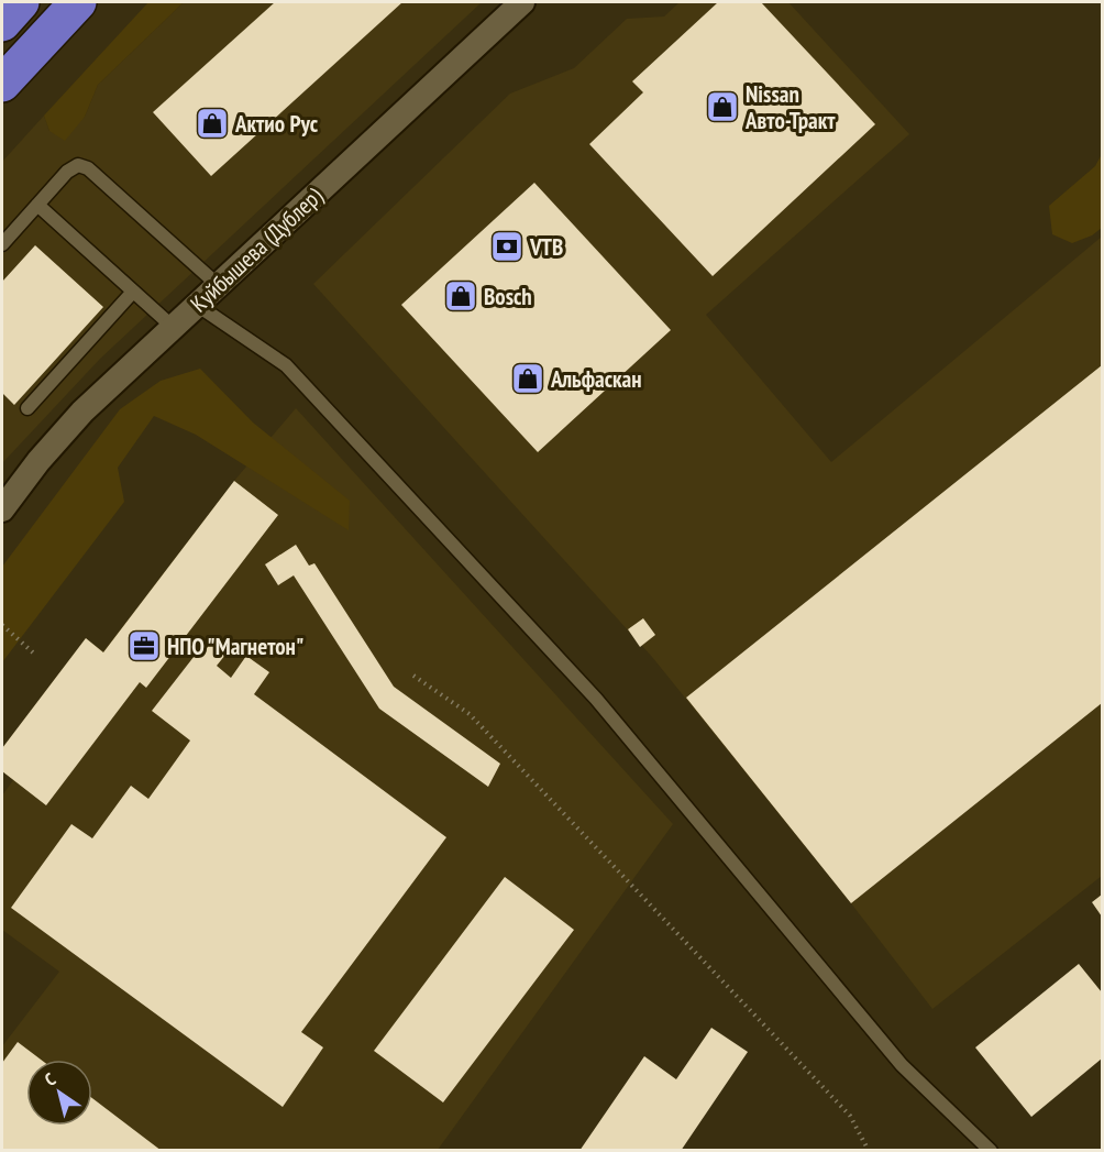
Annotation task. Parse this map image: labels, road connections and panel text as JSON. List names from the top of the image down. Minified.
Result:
{"streets":{"street":["Куйбышева (Дублер)"]},"places":{"shop":["Nissan Авто-Тракт","Актио Рус","Bosch","Альфаскан"],"bank":["VTB"],"office":["НПО \"Магнетон\""]},"north":"top left"}
